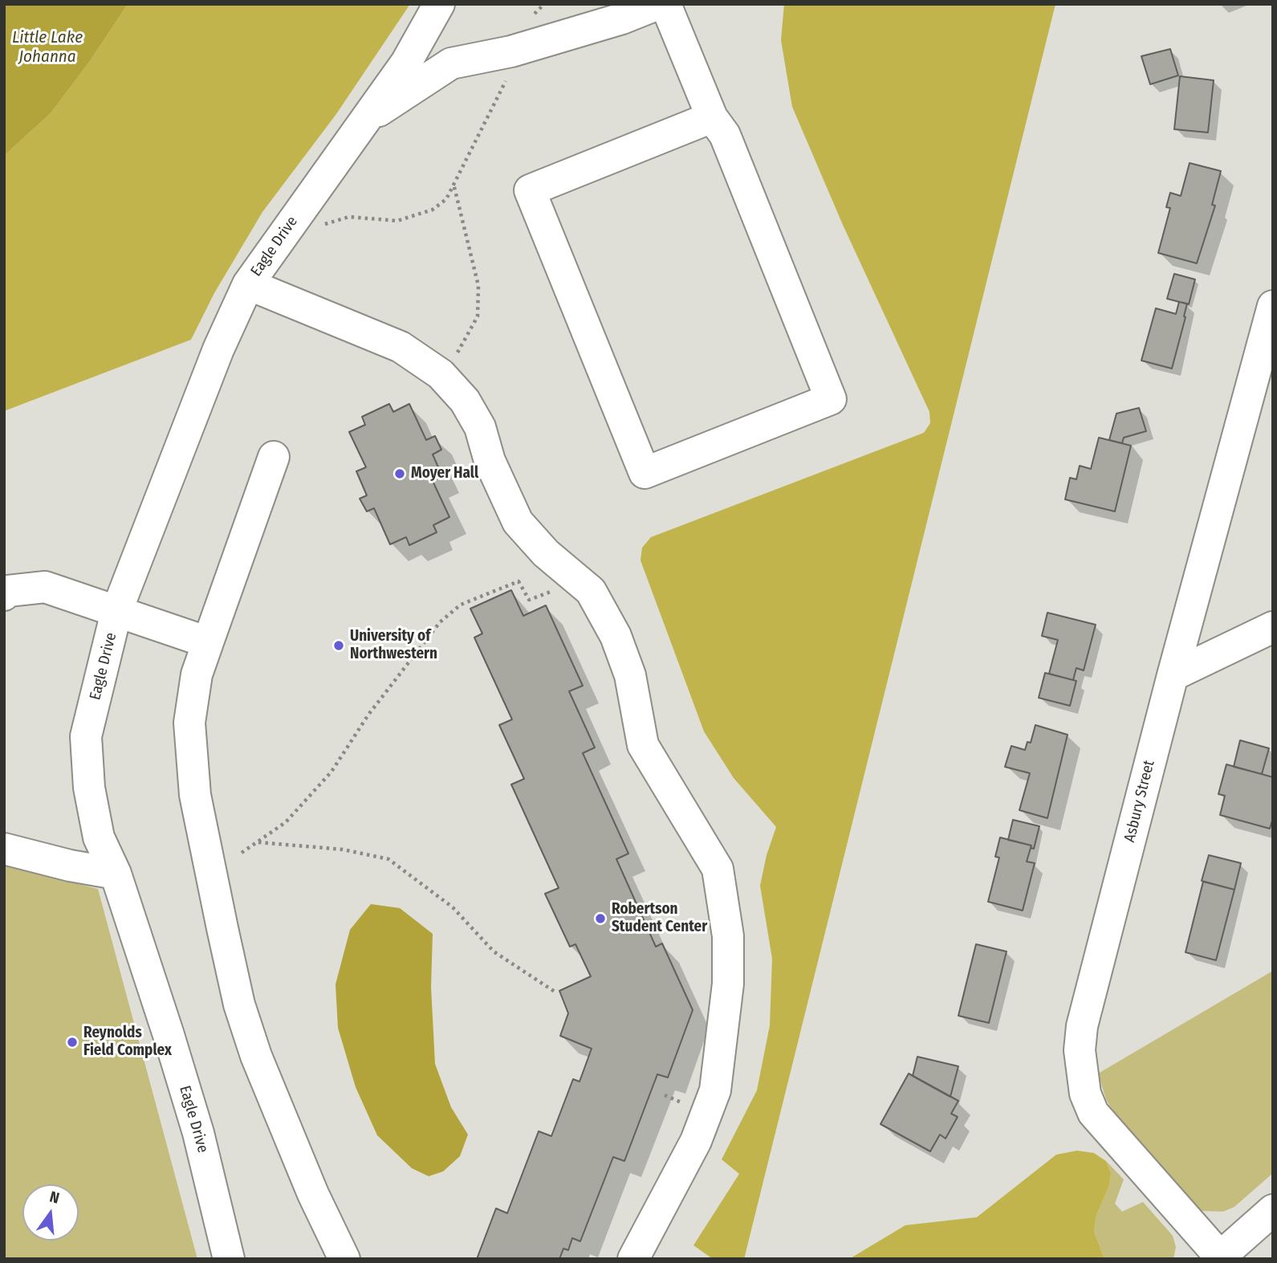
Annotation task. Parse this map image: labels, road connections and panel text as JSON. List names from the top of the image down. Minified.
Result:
{"streets":{"main road":["Eagle Drive","Asbury Street"]},"water":["Little Lake Johanna"],"places":["Moyer Hall","University of Northwestern","Robertson Student Center","Reynolds Field Complex"],"north":"top"}
